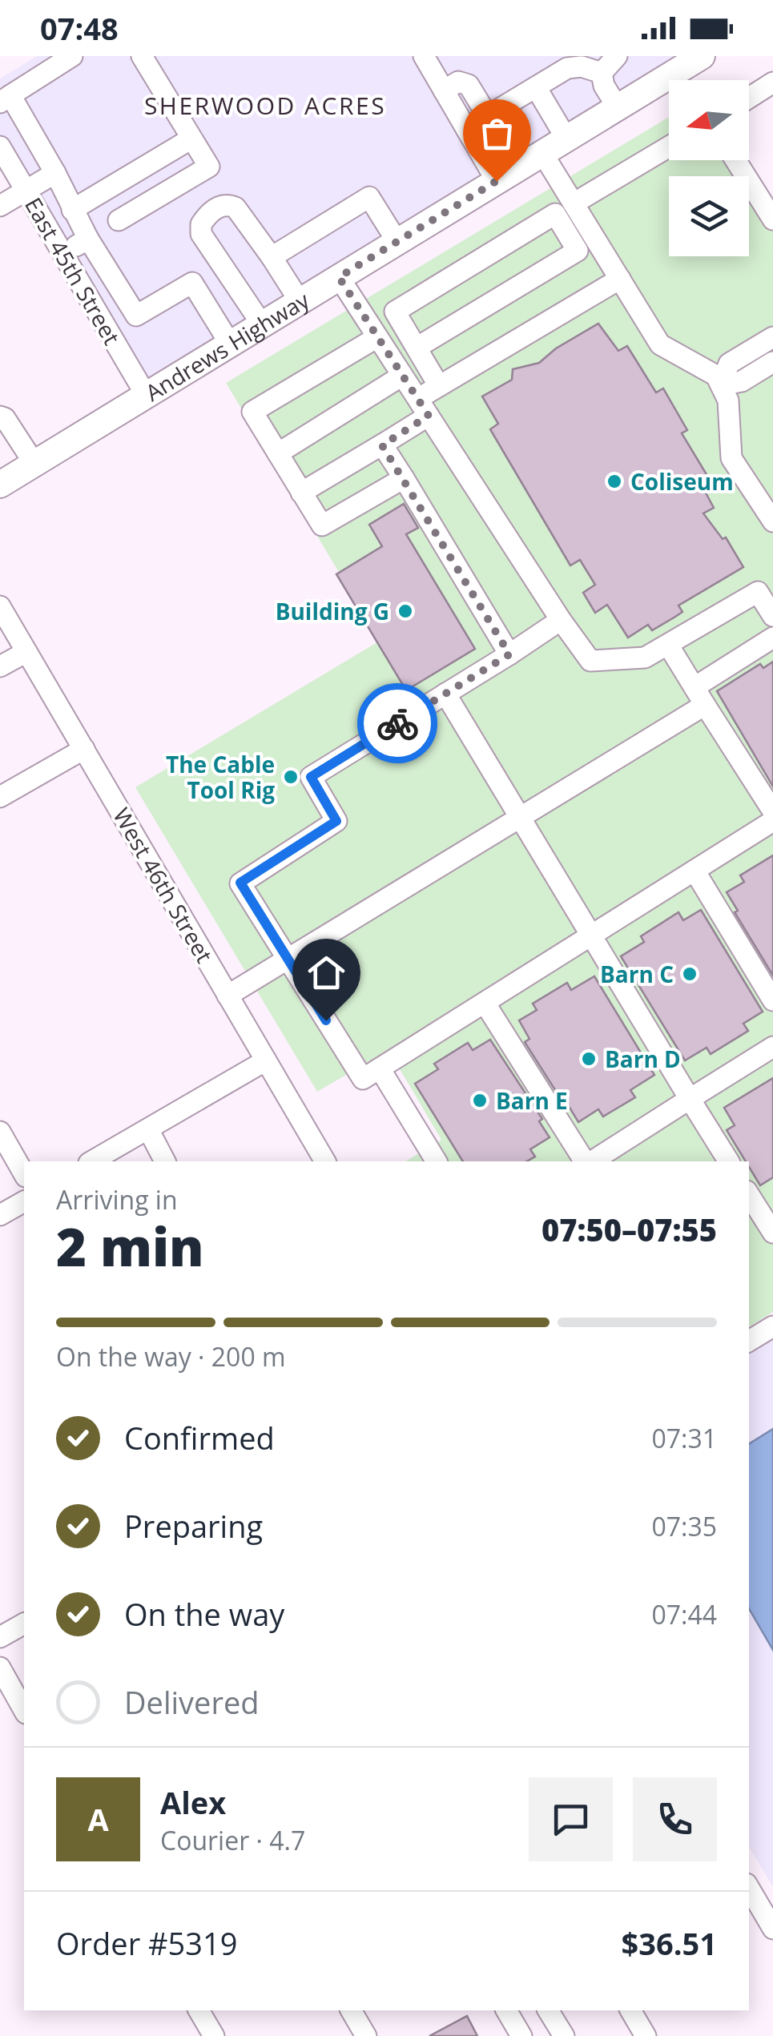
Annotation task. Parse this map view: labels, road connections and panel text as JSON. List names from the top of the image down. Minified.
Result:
{"streets":{"main road":["Andrews Highway"],"street":["East 45th Street","West 46th Street"]},"crossings":[["East 45th Street","Andrews Highway"]],"districts":["SHERWOOD ACRES"],"places":["Coliseum","Building G","The Cable Tool Rig","Barn C","Barn D","Barn E"],"north":"left","page":{"status":"07:48","heading":["2 min","Arriving in","07:50–07:55"],"panel":["Alex","Courier · 4.7","Order #5319","$36.51"],"bar":"On the way · 200 m","list":[["Confirmed","07:31"],["Preparing","07:35"],["On the way","07:44"],"Delivered"],"round":"A"}}
